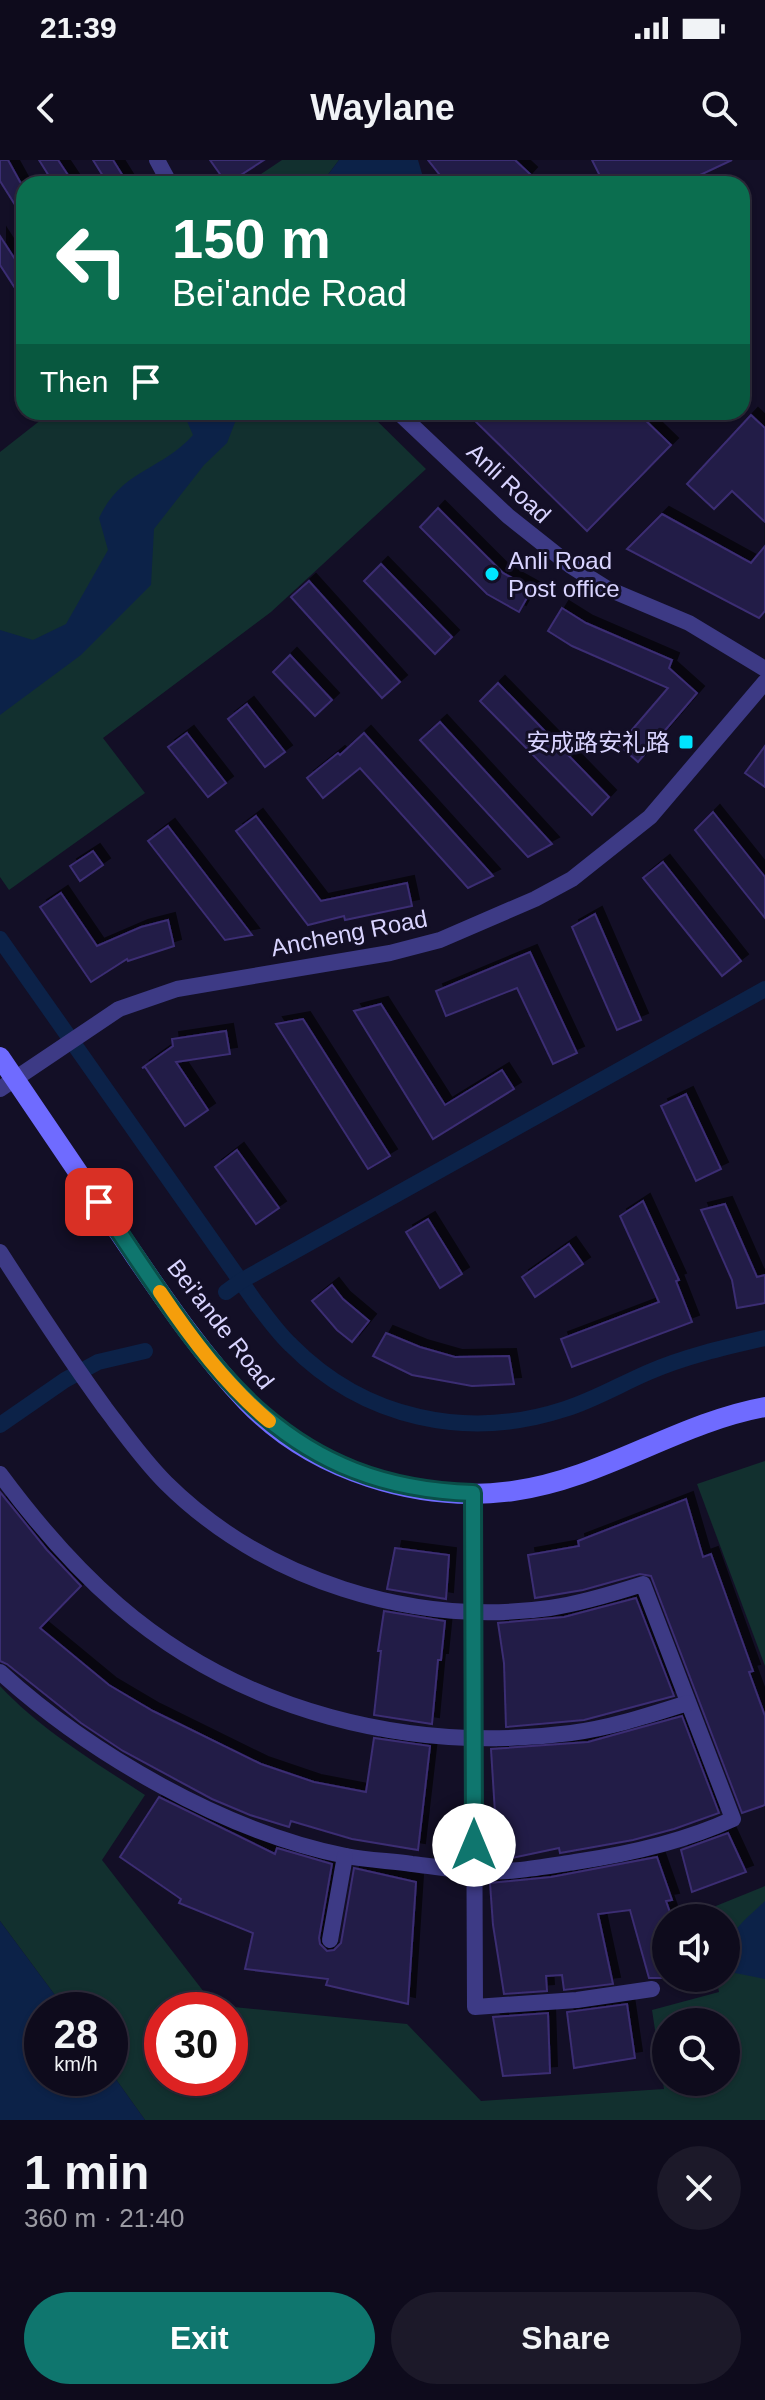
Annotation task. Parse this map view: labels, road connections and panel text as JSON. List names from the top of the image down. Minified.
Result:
{"streets":{"street":["Anli Road","Ancheng Road","Bei'ande Road"]},"crossings":[["Ancheng Road","Bei'ande Road"]],"places":{"other":["Anli Road Post office"],"transit":["安成路安礼路"]},"page":{"status":"21:39","header":"Waylane","turn":["150 m","Bei'ande Road"],"then":"Then","speed":"28 km/h","limit":"30","heading":["1 min","360 m · 21:40"],"buttons":["Exit","Share"]}}
